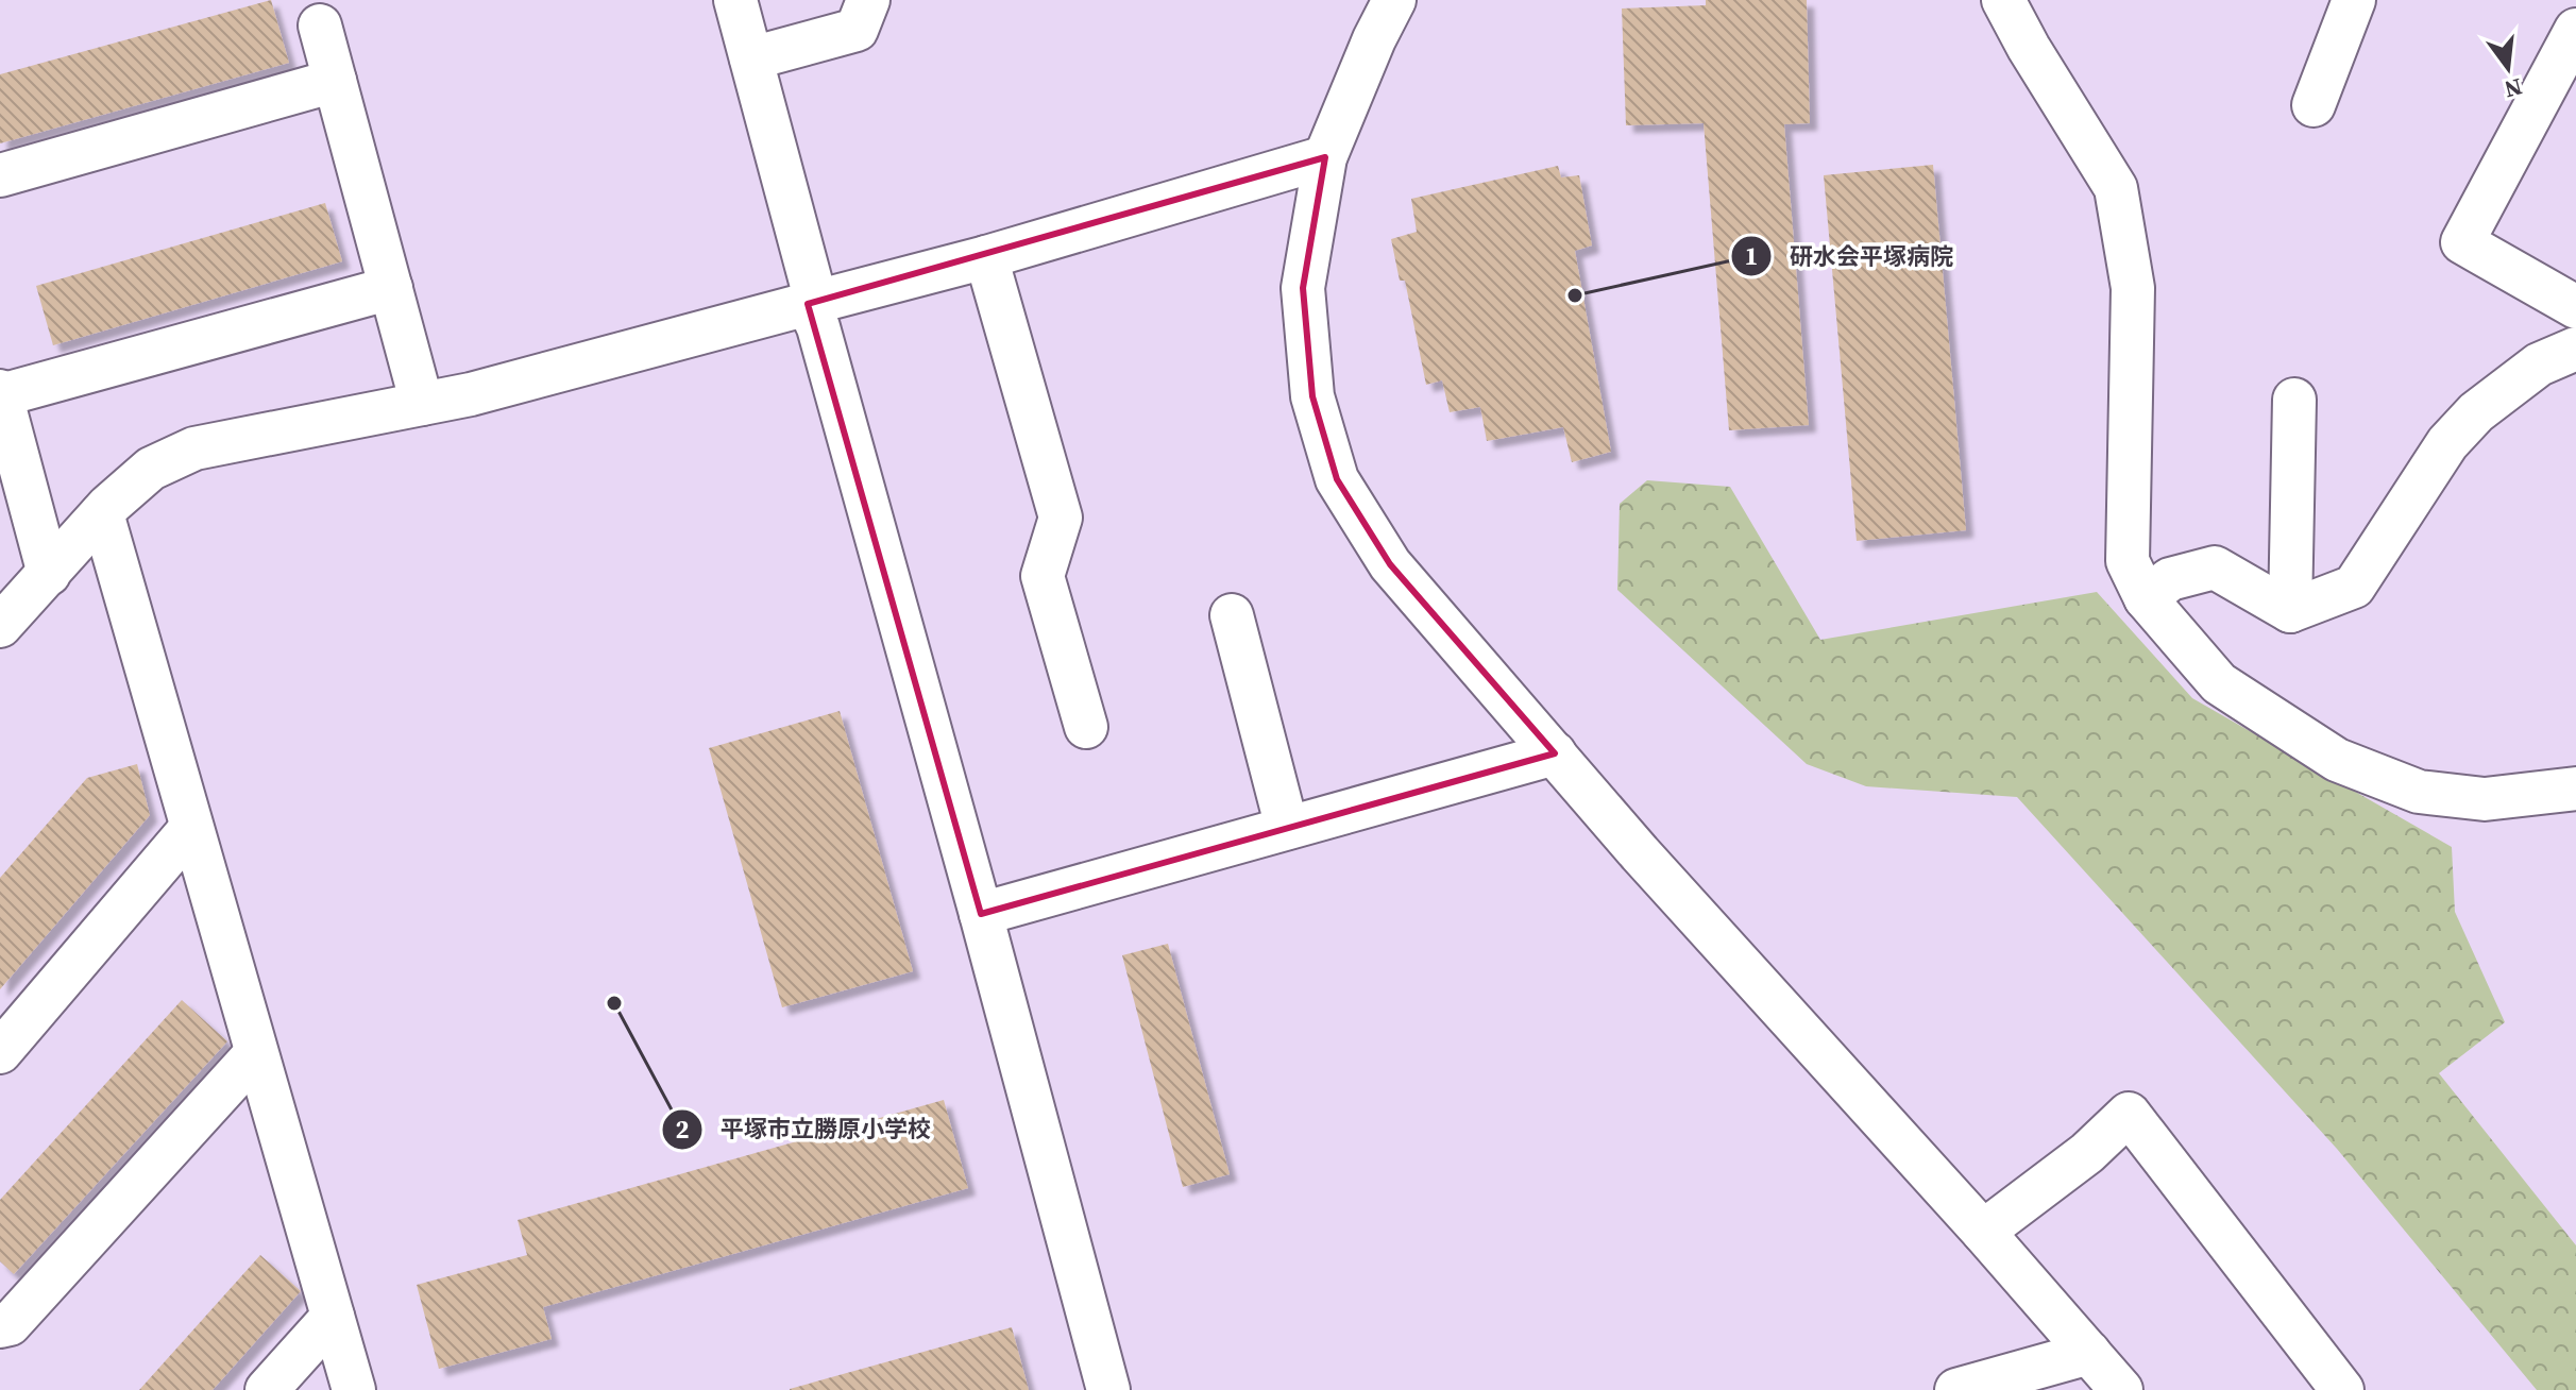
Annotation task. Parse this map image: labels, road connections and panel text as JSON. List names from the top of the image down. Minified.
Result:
{"places":["研水会平塚病院","平塚市立勝原小学校"],"north":"bottom"}
